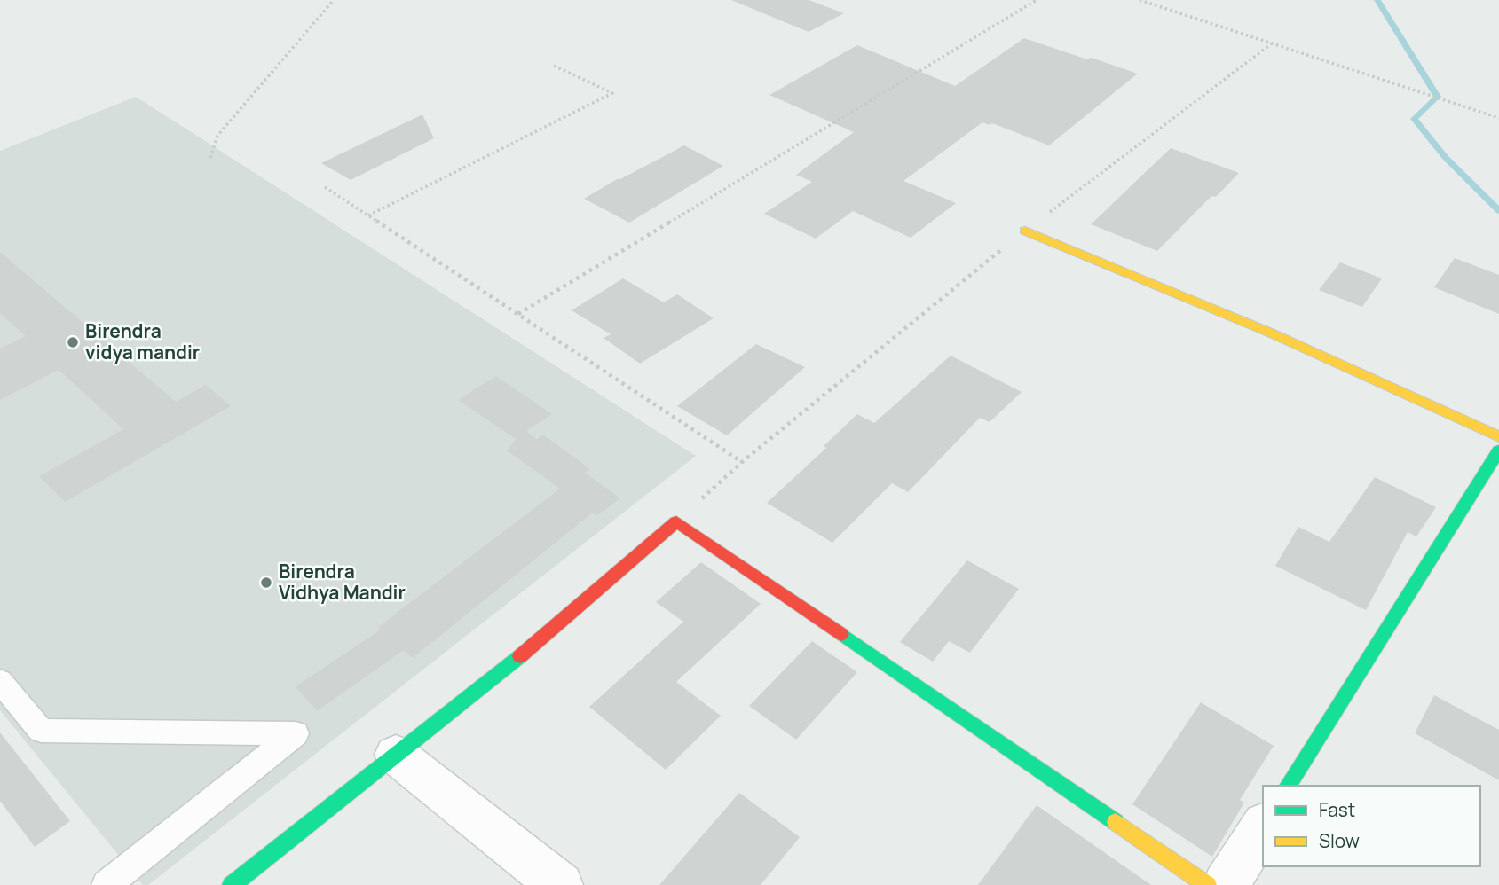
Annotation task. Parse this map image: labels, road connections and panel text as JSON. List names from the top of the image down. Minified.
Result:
{"places":["Birendra vidya mandir","Birendra Vidhya Mandir"],"legend":["Fast","Slow"]}
